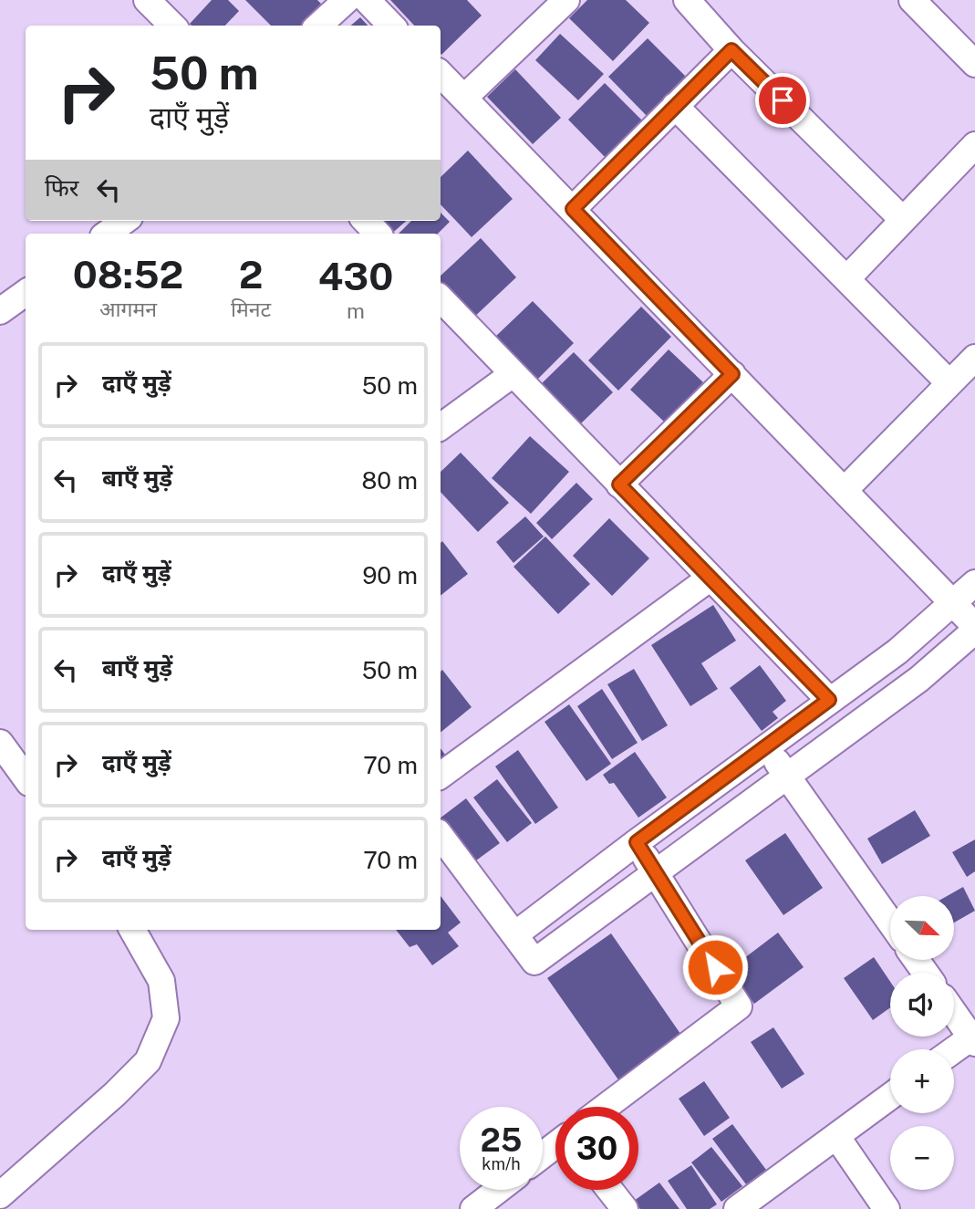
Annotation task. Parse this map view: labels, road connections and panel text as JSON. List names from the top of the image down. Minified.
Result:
{"north":"bottom right","page":{"turn":["50 m","दाएँ मुड़ें"],"then":"फिर","eta":["08:52","आगमन","2","मिनट","430","m"],"list":[{"name":"दाएँ मुड़ें","value":"50 m"},{"name":"बाएँ मुड़ें","value":"80 m"},{"name":"दाएँ मुड़ें","value":"90 m"},{"name":"बाएँ मुड़ें","value":"50 m"},{"name":"दाएँ मुड़ें","value":"70 m"},{"name":"दाएँ मुड़ें","value":"70 m"}],"map_buttons":["+","−"],"speed":"25 km/h","limit":"30"}}
